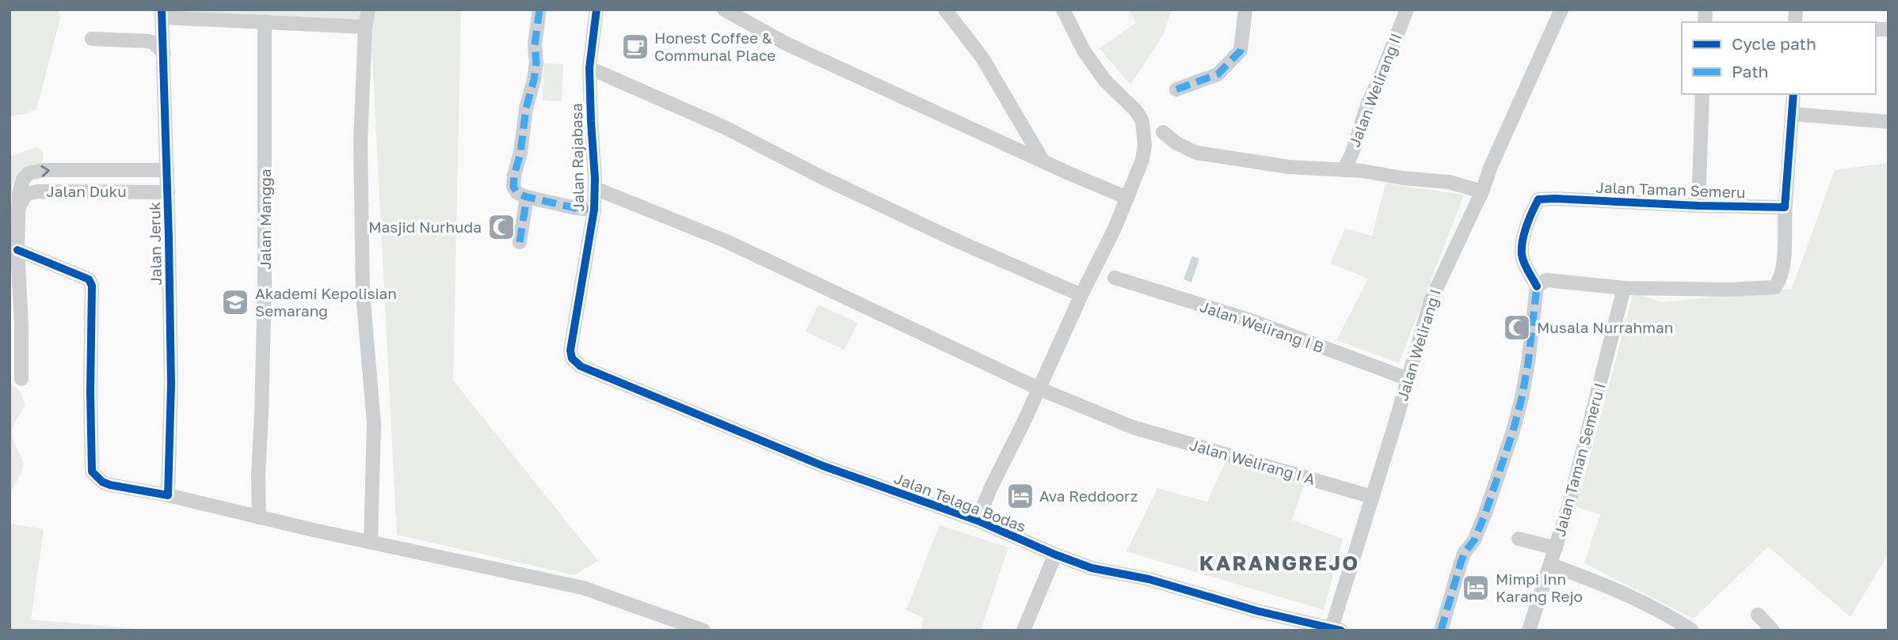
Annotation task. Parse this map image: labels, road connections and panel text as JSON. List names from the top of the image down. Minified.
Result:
{"streets":{"street":["Jalan Welirang II","Jalan Rajabasa","Jalan Taman Semeru","Jalan Duku","Jalan Mangga","Jalan Jeruk","Jalan Welirang I B","Jalan Welirang I","Jalan Taman Semeru I","Jalan Welirang I A","Jalan Telaga Bodas"]},"crossings":[["Jalan Rajabasa","Jalan Welirang I A"],["Jalan Rajabasa","Jalan Telaga Bodas"],["Jalan Duku","Jalan Jeruk"],["Jalan Welirang I B","Jalan Welirang I"],["Jalan Welirang I","Jalan Welirang I A"],["Jalan Welirang I","Jalan Telaga Bodas"]],"districts":["KARANGREJO"],"places":{"cafe":["Honest Coffee & Communal Place"],"mosque":["Masjid Nurhuda","Musala Nurrahman"],"school or university":["Akademi Kepolisian Semarang"],"hotel":["Ava Reddoorz","Mimpi Inn Karang Rejo"]},"legend":["Cycle path","Path"]}
